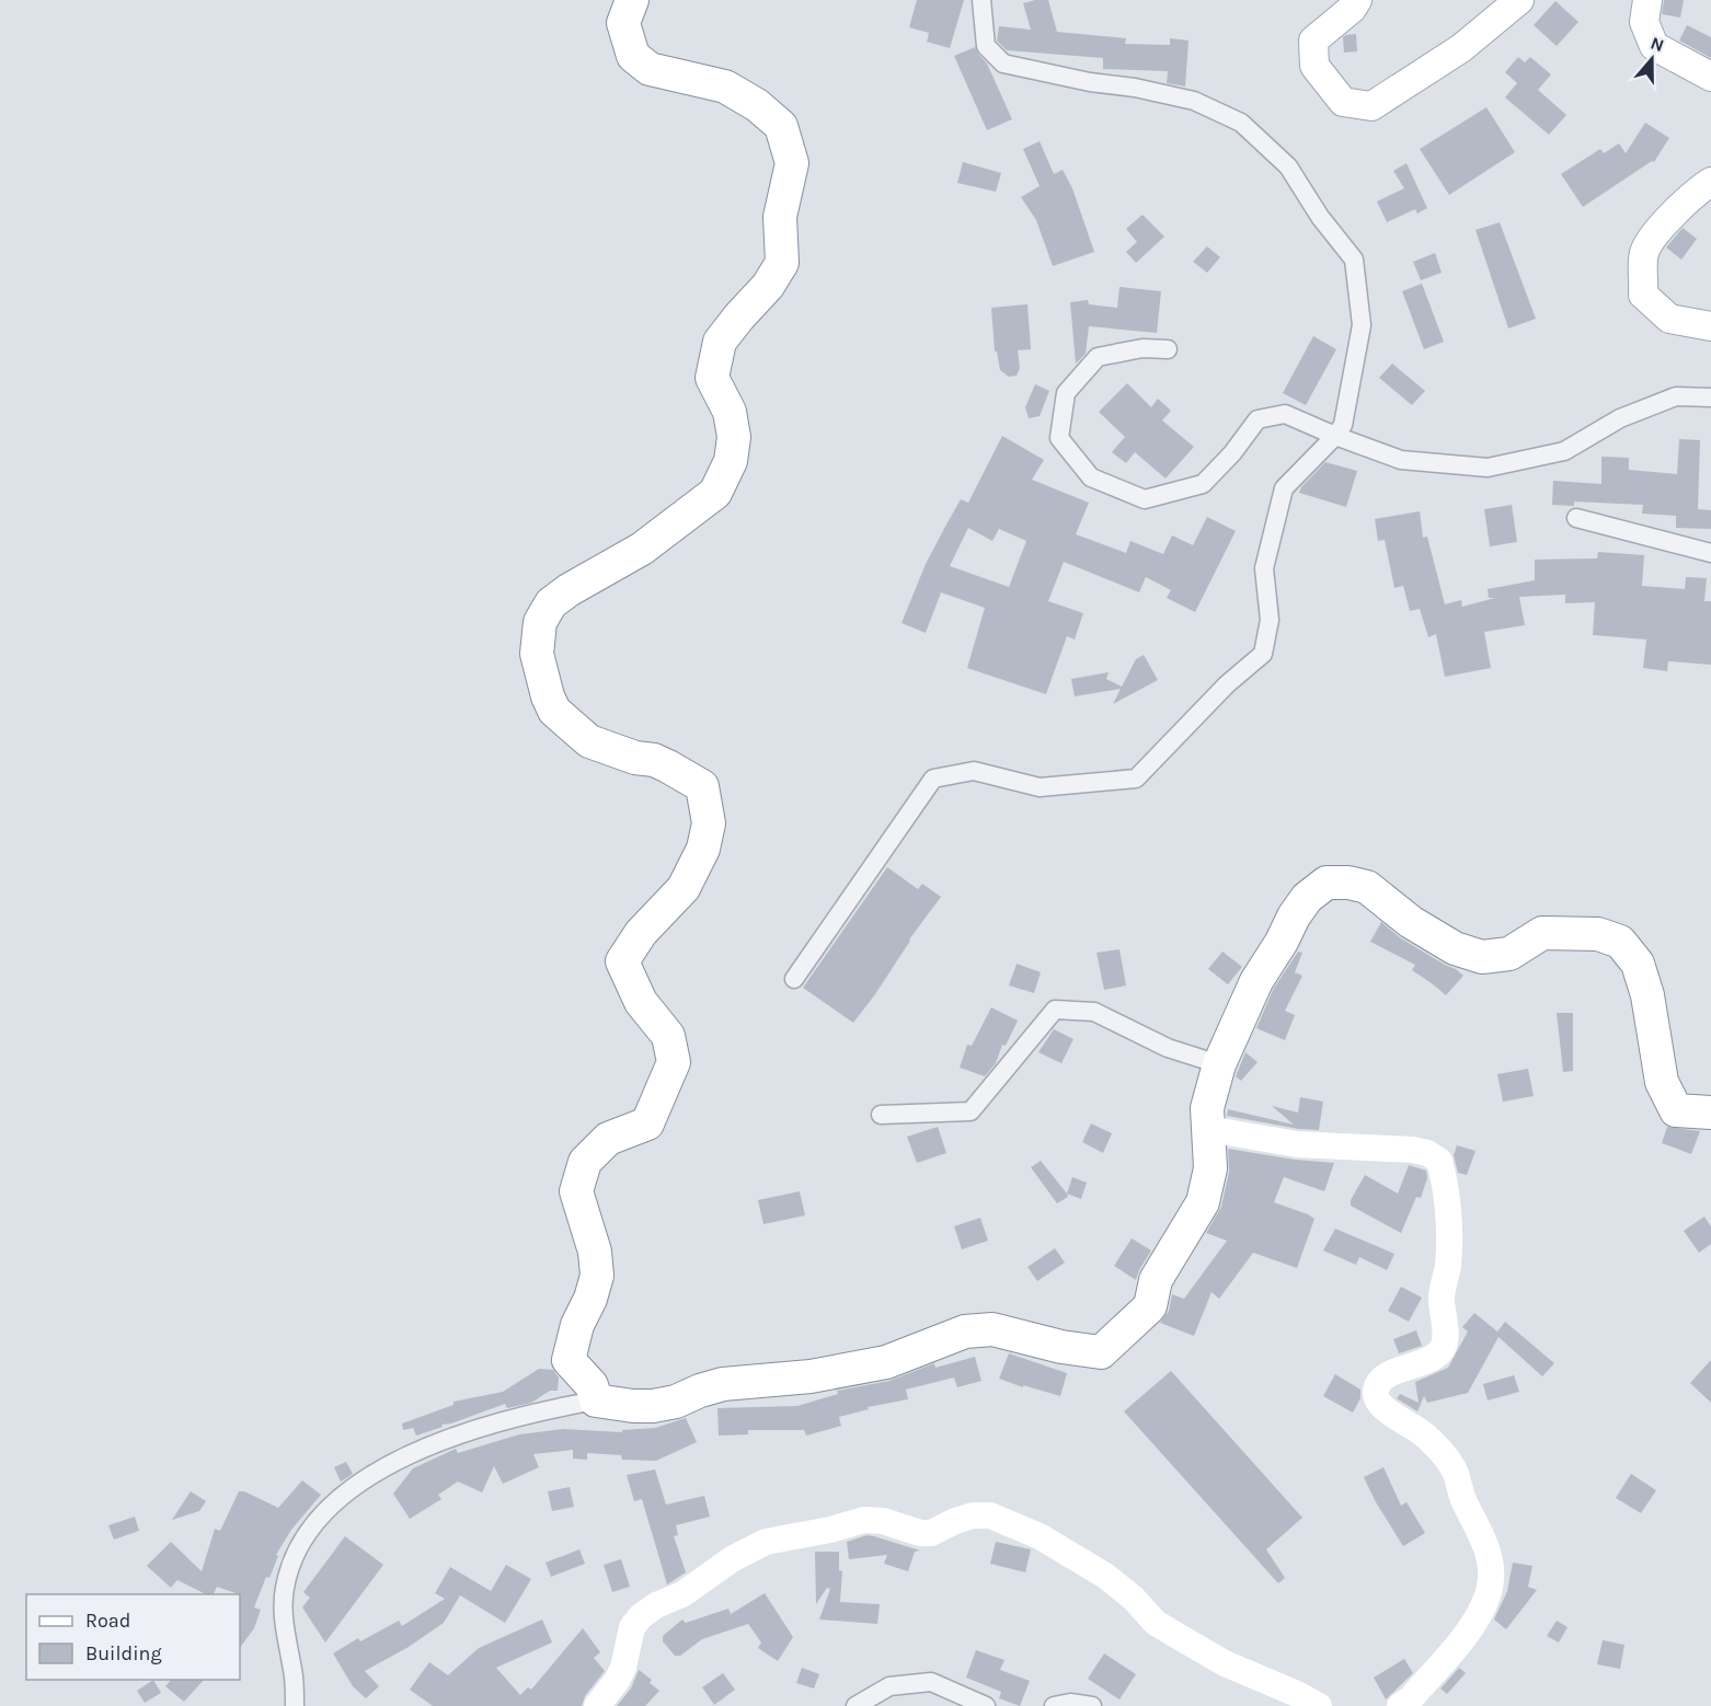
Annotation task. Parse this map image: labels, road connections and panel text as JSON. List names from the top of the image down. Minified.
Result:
{"legend":["Road","Building"],"north":"top"}
